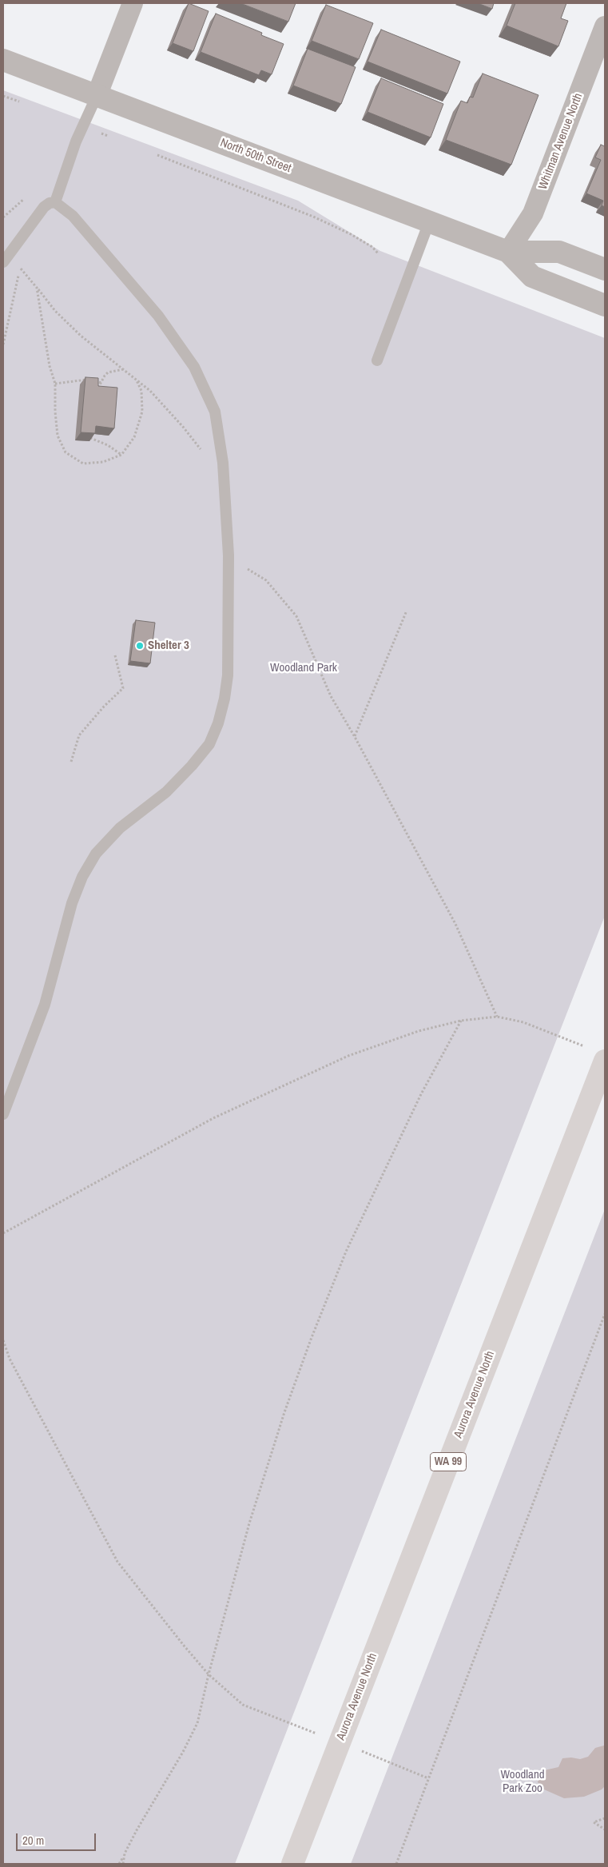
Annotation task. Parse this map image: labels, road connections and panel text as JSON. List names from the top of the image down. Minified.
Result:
{"streets":{"highway":["Aurora Avenue North","WA 99"],"street":["Whitman Avenue North","North 50th Street"]},"crossings":[["Whitman Avenue North","North 50th Street"]],"parks":["Woodland Park","Woodland Park Zoo"],"places":["Shelter 3"],"scale_bar":"20 m"}
